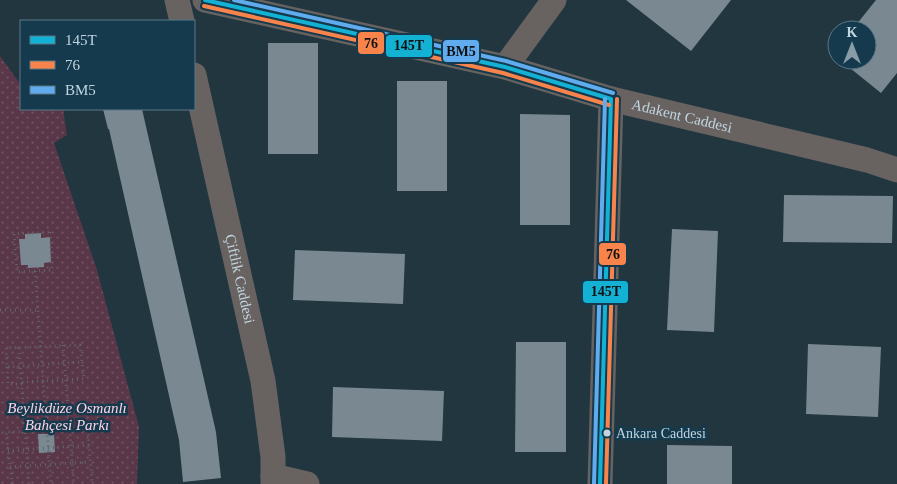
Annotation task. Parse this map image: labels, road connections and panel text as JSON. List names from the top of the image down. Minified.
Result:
{"streets":{"street":["Adakent Caddesi","Çiftlik Caddesi"]},"parks":["Beylikdüze Osmanlı Bahçesi Parkı"],"places":["Ankara Caddesi"],"lines":["transit line 145T","transit line BM5","transit line 76"],"legend":["145T","76","BM5"],"north":"top"}
